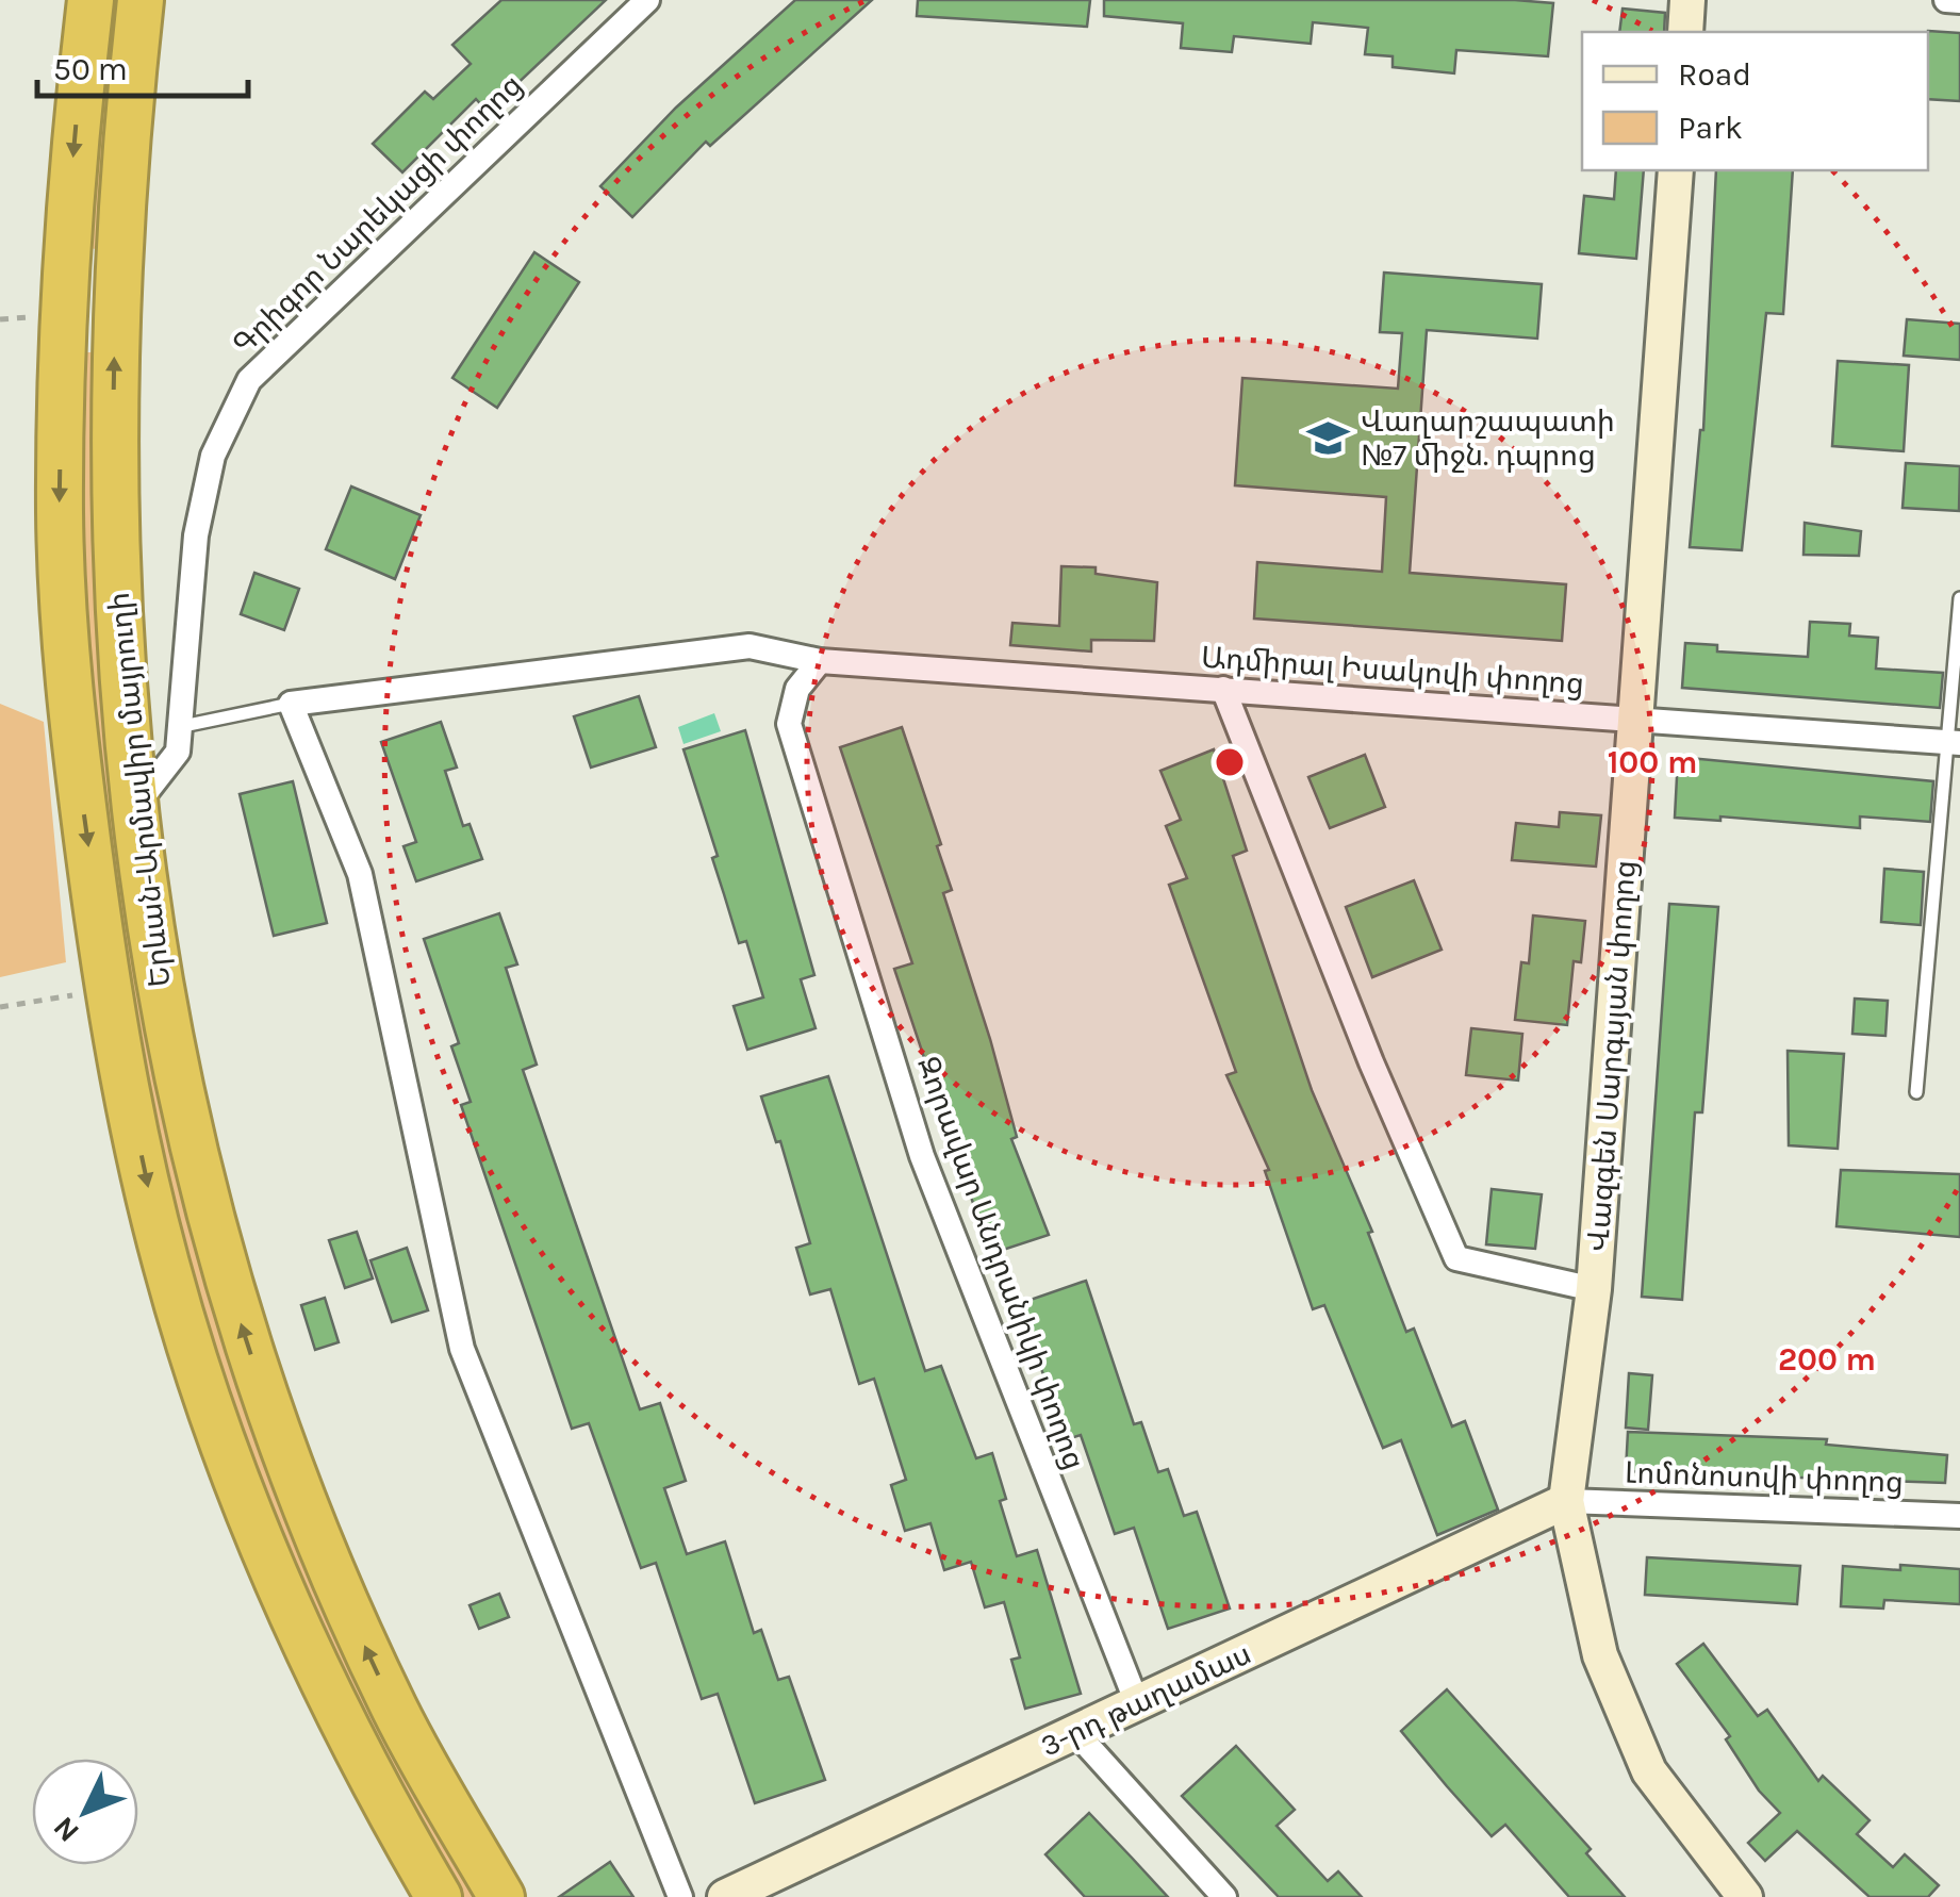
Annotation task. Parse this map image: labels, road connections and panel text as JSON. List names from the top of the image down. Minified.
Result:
{"streets":{"highway":["Երևան-Արմավիր մայրուղի"],"street":["Գրիգոր Նարեկացի փողոց","Ադմիրալ Իսակովի փողոց","Վազգեն Սարգսյան փողոց","Զորավար Անդրանիկի փողոց","Լոմոնոսովի փողոց","3-րդ թաղամաս"]},"crossings":[["Գրիգոր Նարեկացի փողոց","Երևան-Արմավիր մայրուղի"],["Ադմիրալ Իսակովի փողոց","Վազգեն Սարգսյան փողոց"],["Ադմիրալ Իսակովի փողոց","Զորավար Անդրանիկի փողոց"],["Վազգեն Սարգսյան փողոց","Լոմոնոսովի փողոց"],["Վազգեն Սարգսյան փողոց","3-րդ թաղամաս"],["Զորավար Անդրանիկի փողոց","3-րդ թաղամաս"],["Լոմոնոսովի փողոց","3-րդ թաղամաս"]],"places":{"school or university":["Վաղարշապատի №7 միջն. դպրոց"]},"legend":["Road","Park"],"scale_bar":"50 m","north":"bottom left","rings":["100 m","200 m"]}
